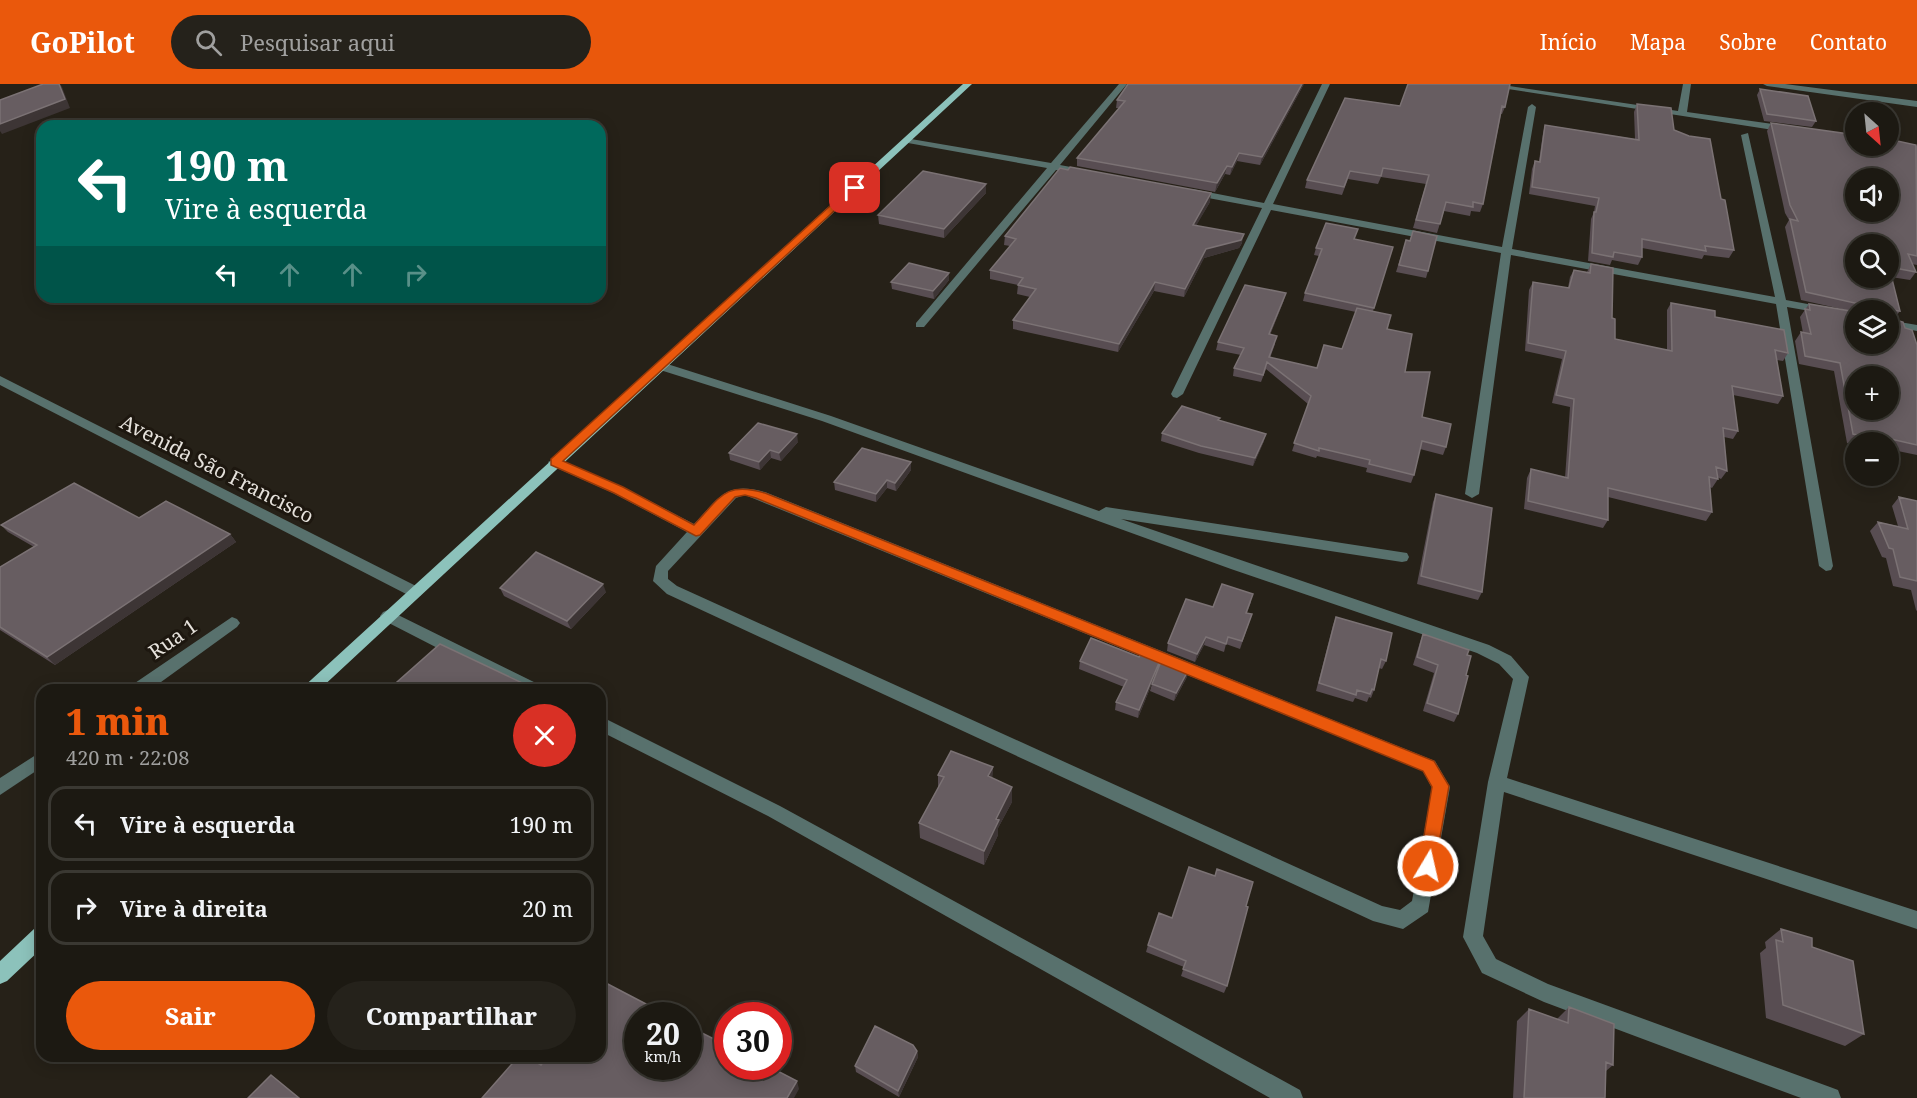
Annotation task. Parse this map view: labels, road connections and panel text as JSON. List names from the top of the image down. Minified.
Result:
{"streets":{"street":["Avenida São Francisco","Rua 1"]},"north":"bottom right","page":{"header":"GoPilot","search":"Pesquisar aqui","nav":["Início","Mapa","Sobre","Contato"],"map_buttons":["+","−"],"turn":["190 m","Vire à esquerda"],"heading":["1 min","420 m · 22:08"],"list":[{"name":"Vire à esquerda","value":"190 m"},{"name":"Vire à direita","value":"20 m"}],"buttons":["Sair","Compartilhar"],"speed":"20 km/h","limit":"30"}}
